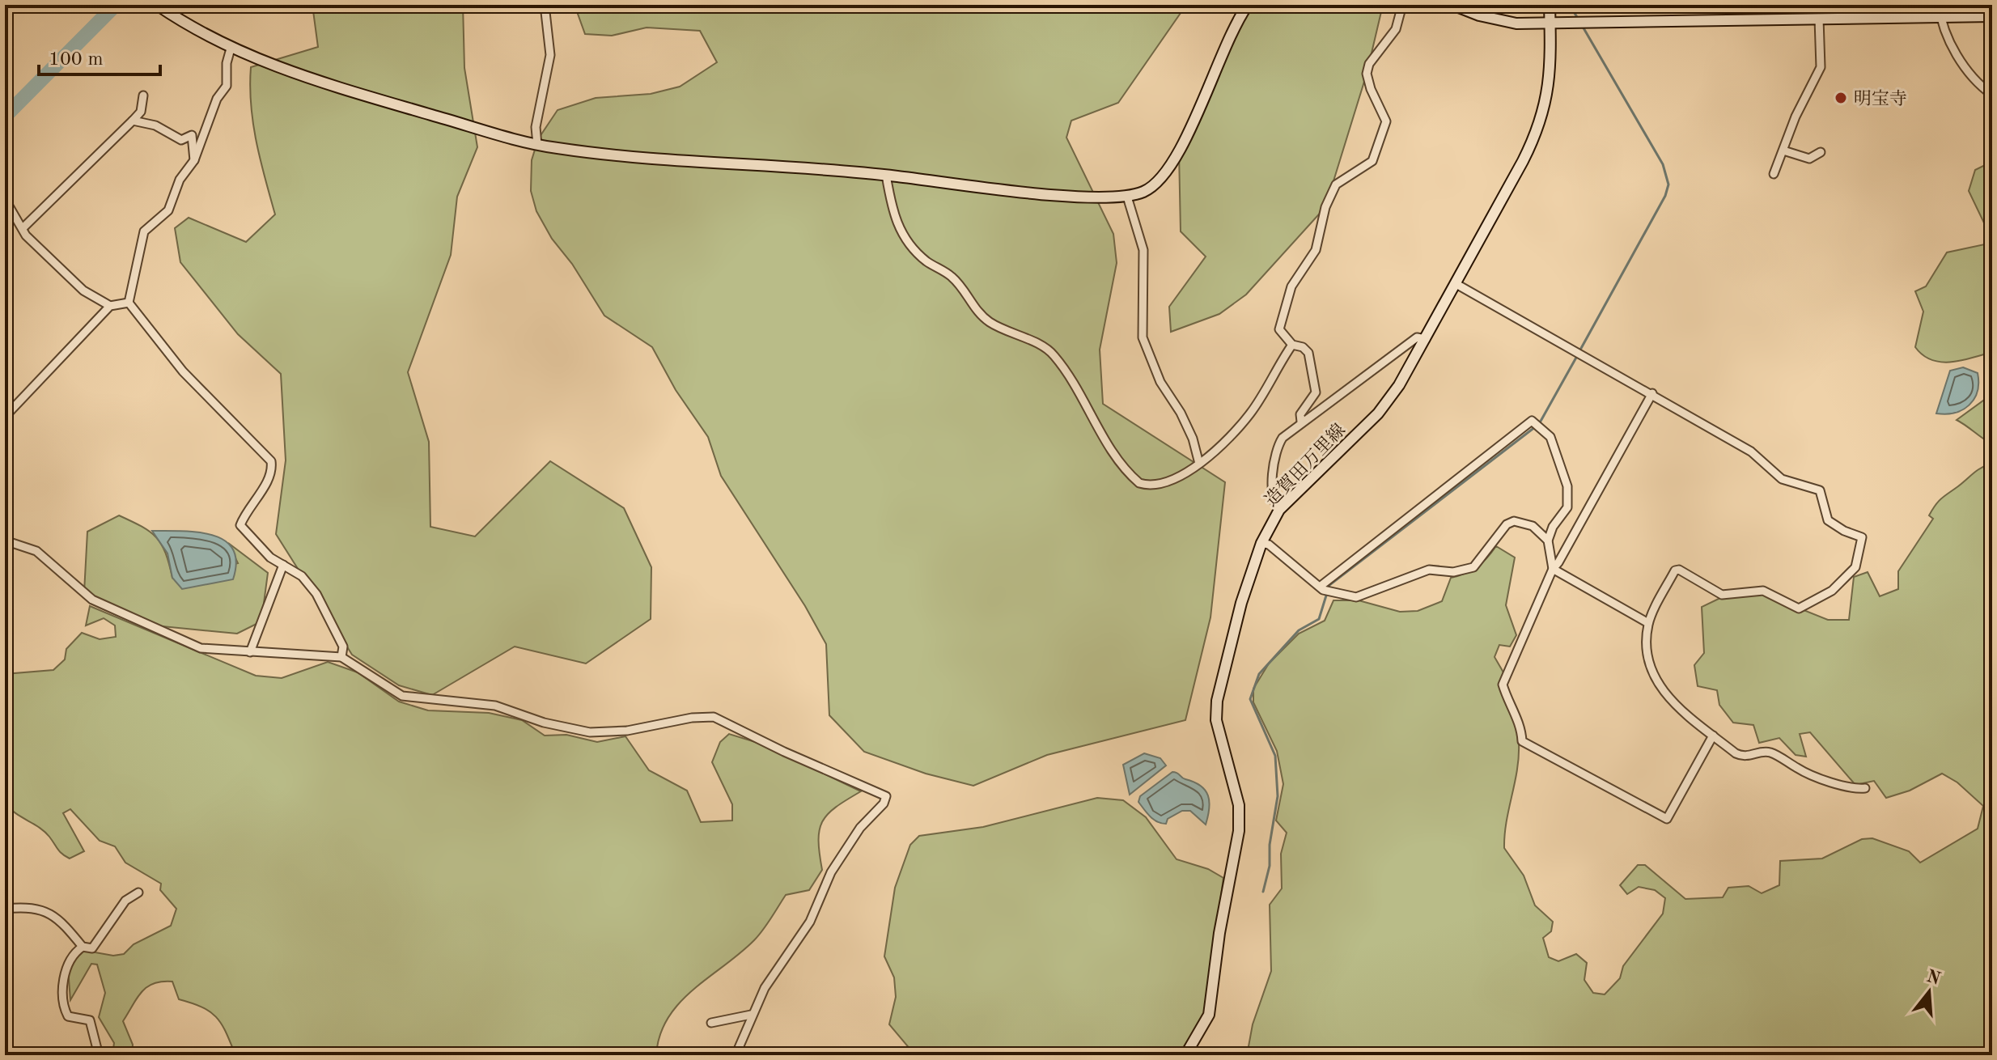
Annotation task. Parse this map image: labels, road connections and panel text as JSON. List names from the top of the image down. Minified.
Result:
{"streets":{"street":["造賀田万里線"]},"places":["明宝寺"],"scale_bar":"100 m","north":"top"}
